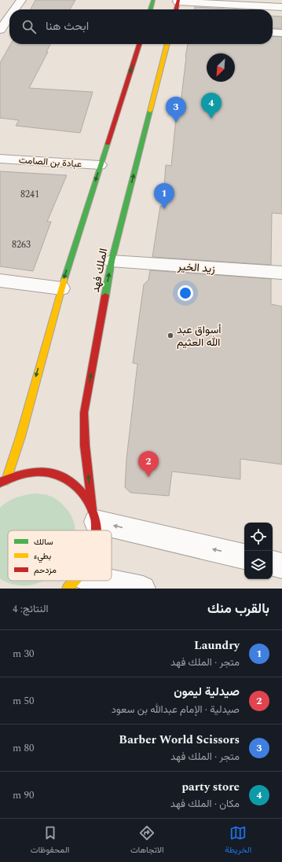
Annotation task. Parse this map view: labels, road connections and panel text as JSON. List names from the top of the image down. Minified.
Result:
{"streets":{"street":["عبادة بن الصامت","زيد الخير","الملك فهد"]},"crossings":[["زيد الخير","الملك فهد"]],"places":["أسواق عبد الله العثيم"],"house_numbers":["8241","8263"],"legend":["سالك","بطيء","مزدحم"],"north":"bottom left","page":{"search":"ابحث هنا","pins":["4","3","1","2"],"heading":["بالقرب منك","النتائج: 4"],"list":[{"mark":"1","name":"Laundry","note":"متجر · الملك فهد","value":"30 m"},{"mark":"2","name":"صيدلية ليمون","note":"صيدلية · الإمام عبدالله بن سعود","value":"50 m"},{"mark":"3","name":"Barber World Scissors","note":"متجر · الملك فهد","value":"80 m"},{"mark":"4","name":"party store","note":"مكان · الملك فهد","value":"90 m"}],"nav":["الخريطة","الاتجاهات","المحفوظات"]}}
